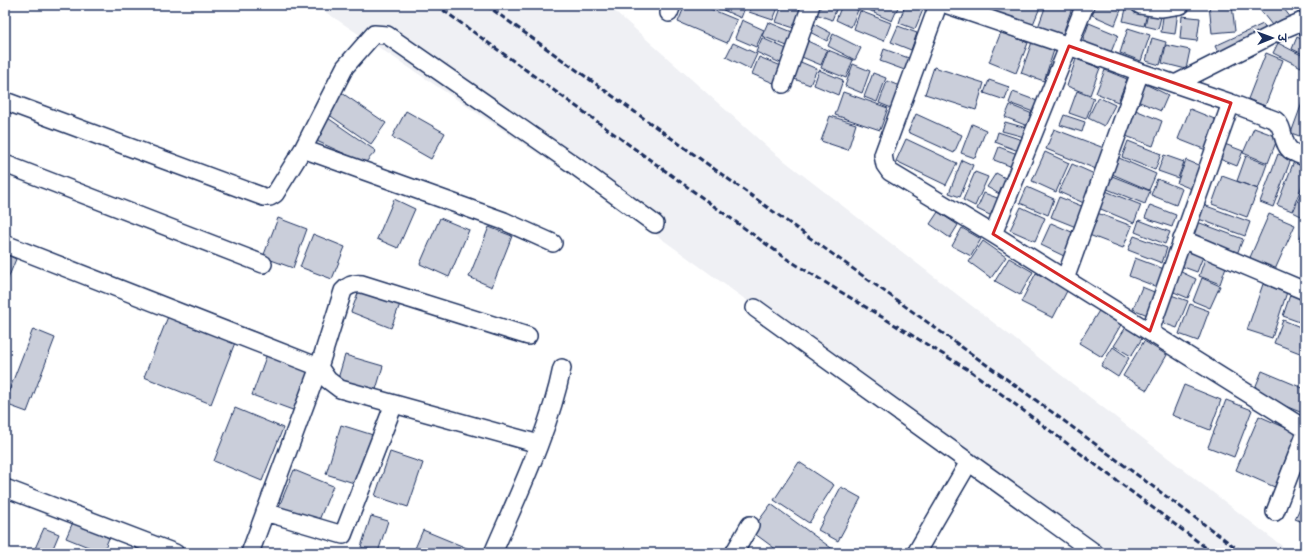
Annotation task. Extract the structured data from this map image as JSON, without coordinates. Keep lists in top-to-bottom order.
{
  "north": "right"
}
